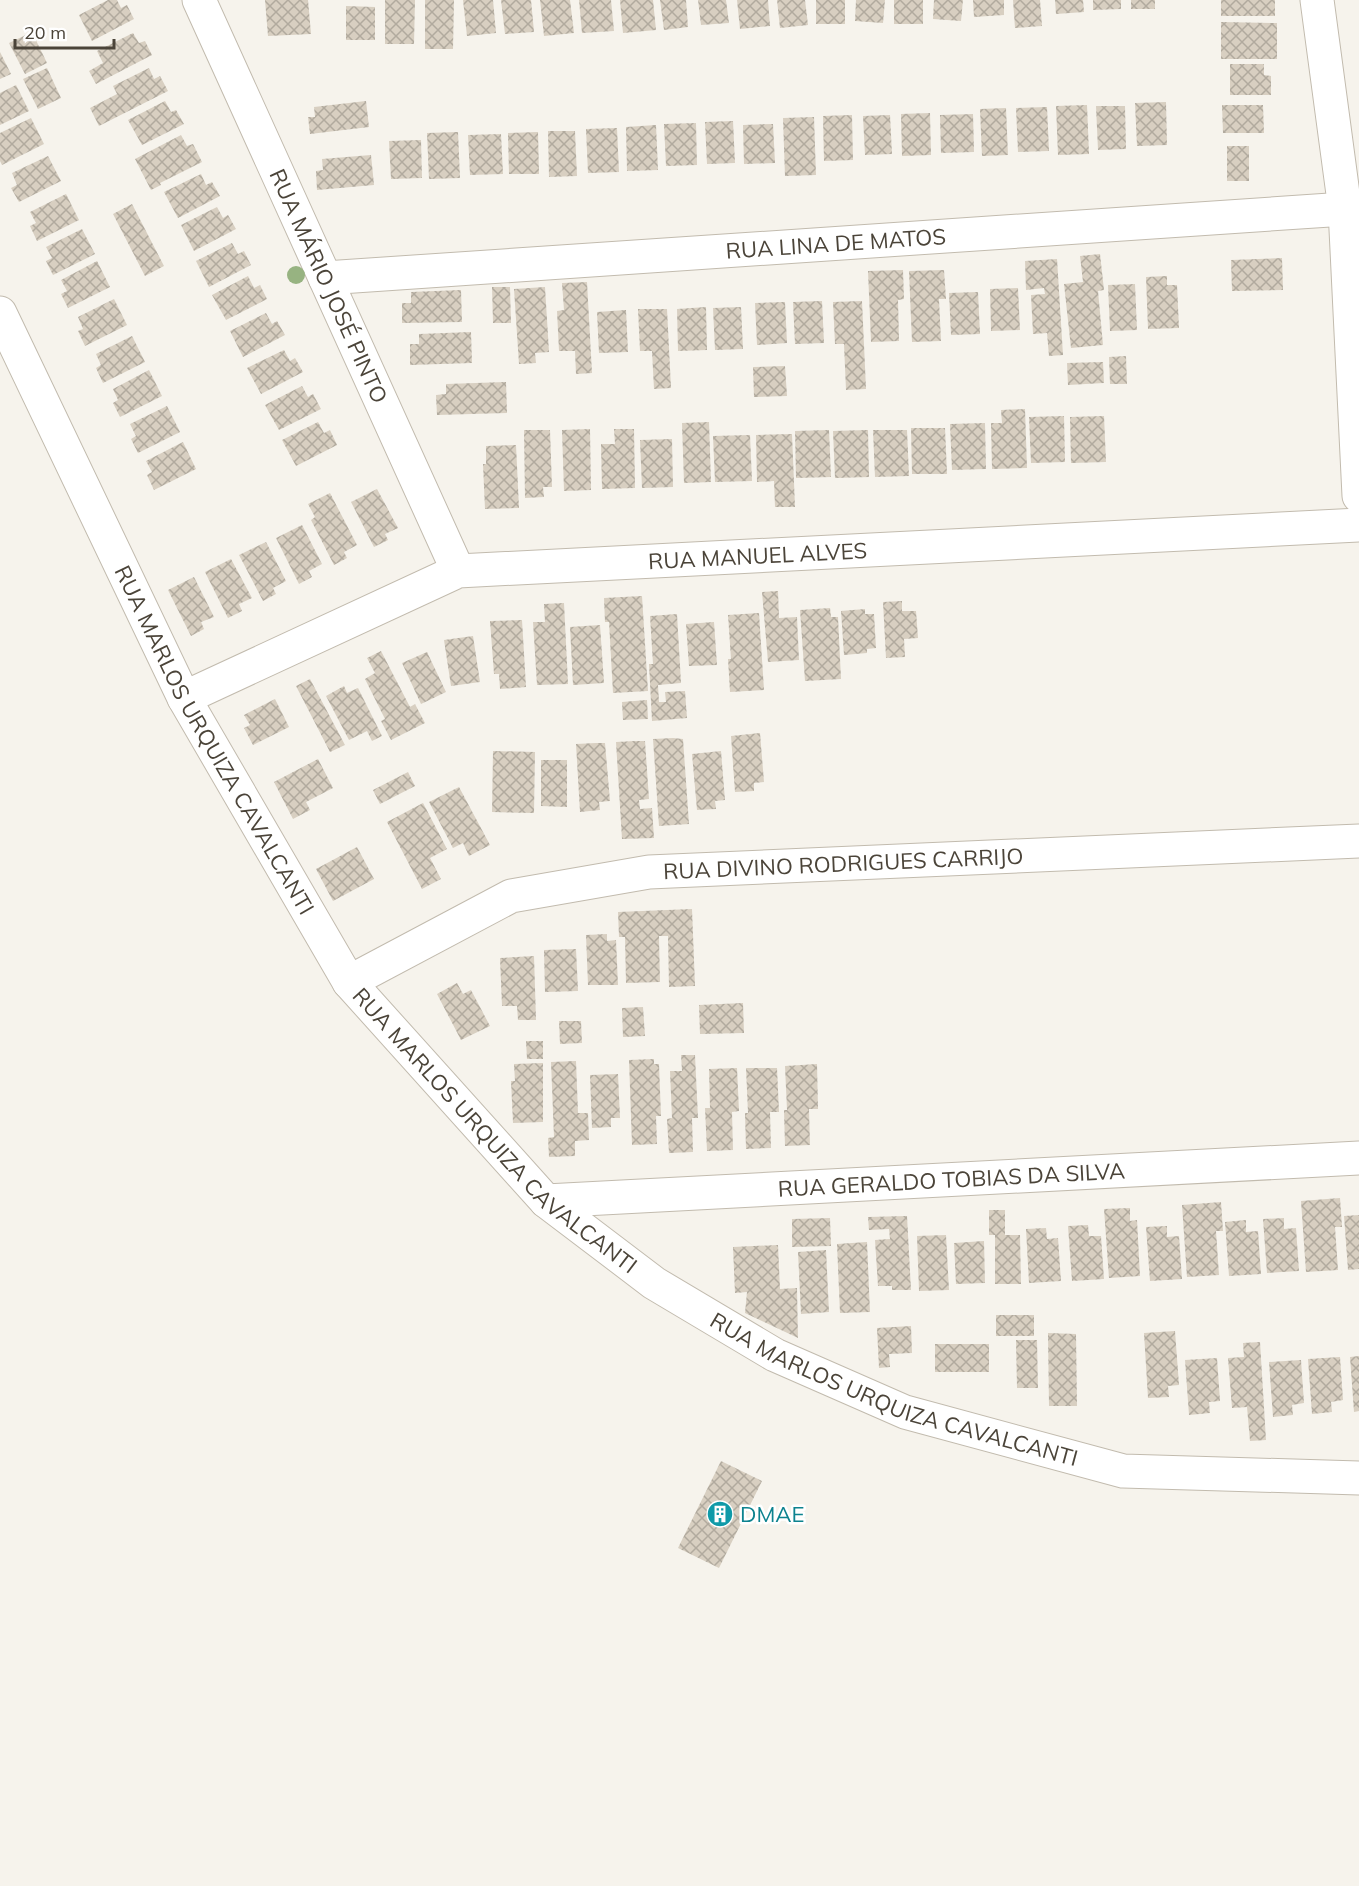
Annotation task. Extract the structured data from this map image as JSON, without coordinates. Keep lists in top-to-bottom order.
{
  "streets": {
    "street": [
      "RUA LINA DE MATOS",
      "RUA MÁRIO JOSÉ PINTO",
      "RUA MANUEL ALVES",
      "RUA MARLOS URQUIZA CAVALCANTI",
      "RUA DIVINO RODRIGUES CARRIJO",
      "RUA GERALDO TOBIAS DA SILVA"
    ]
  },
  "crossings": [
    ["RUA LINA DE MATOS", "RUA MÁRIO JOSÉ PINTO"],
    ["RUA MÁRIO JOSÉ PINTO", "RUA MANUEL ALVES"],
    ["RUA MANUEL ALVES", "RUA MARLOS URQUIZA CAVALCANTI"],
    ["RUA MARLOS URQUIZA CAVALCANTI", "RUA DIVINO RODRIGUES CARRIJO"],
    ["RUA MARLOS URQUIZA CAVALCANTI", "RUA GERALDO TOBIAS DA SILVA"]
  ],
  "places": {
    "building": ["DMAE"]
  },
  "scale_bar": "20 m"
}
